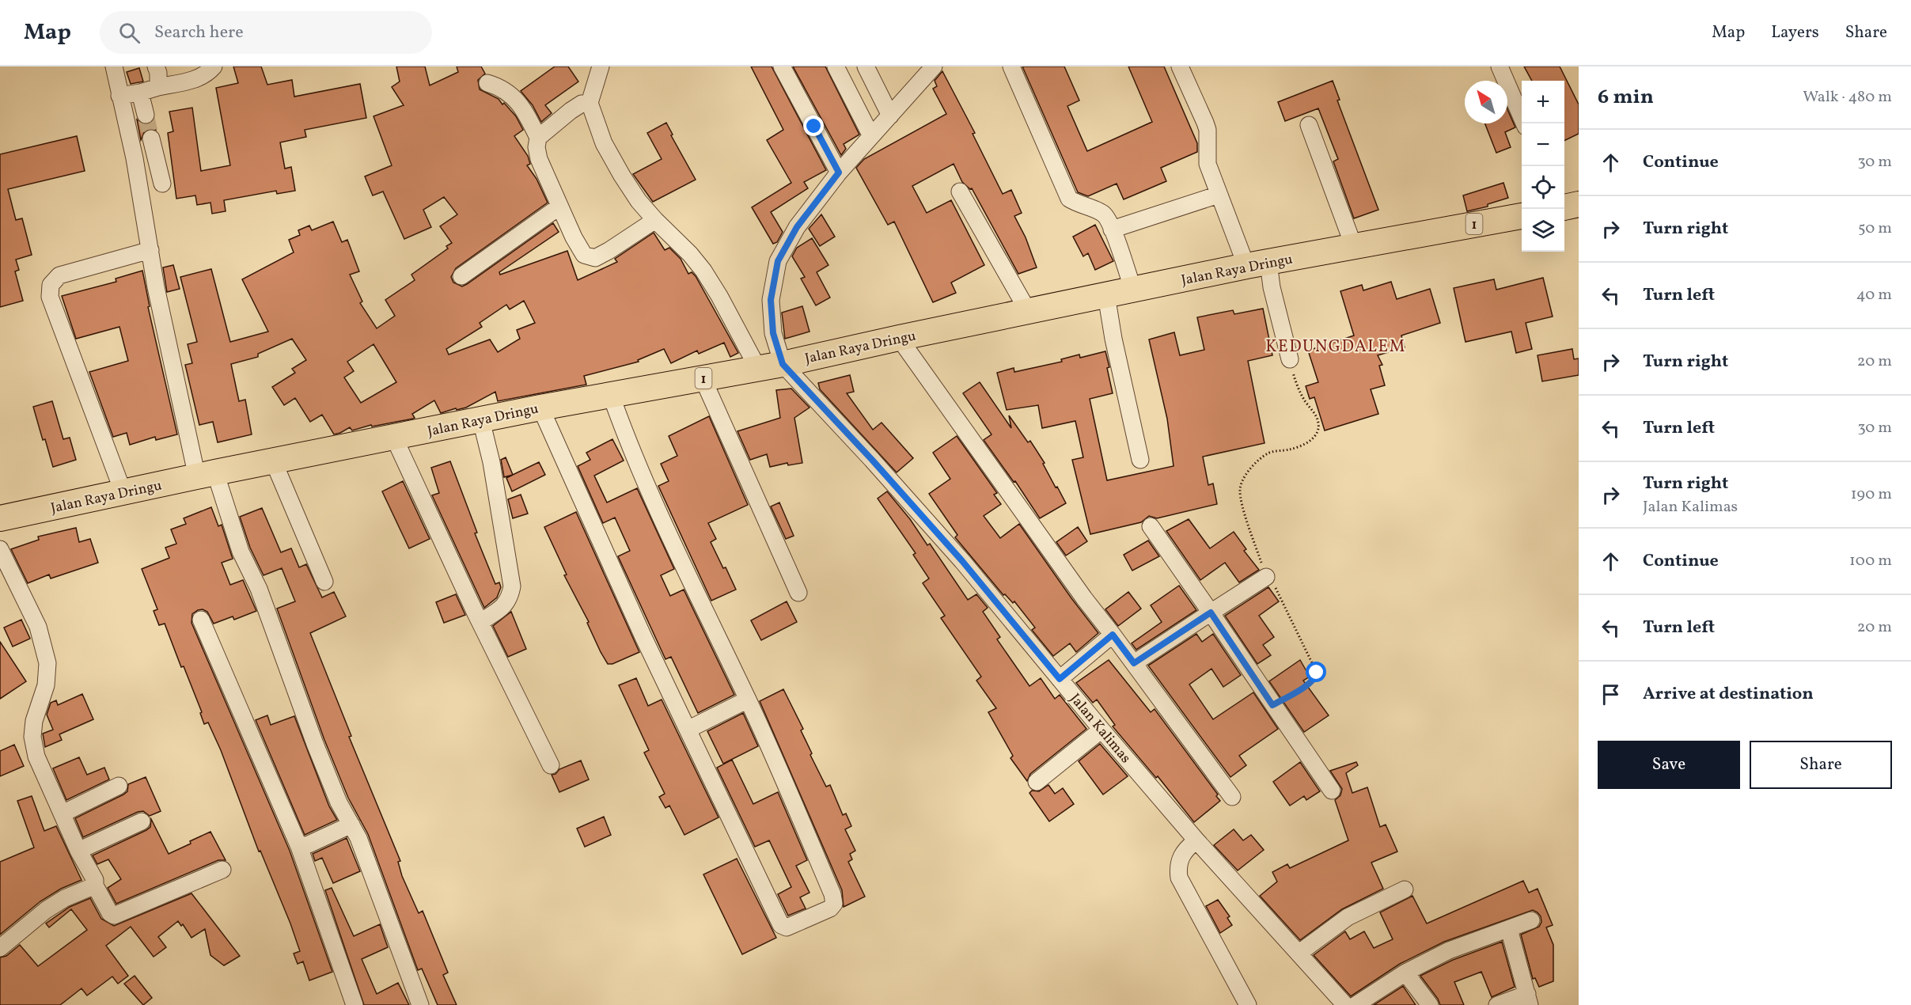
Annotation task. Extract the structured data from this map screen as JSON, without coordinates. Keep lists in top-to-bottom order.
{
  "streets": {
    "highway": ["1", "Jalan Raya Dringu"],
    "street": ["Jalan Kalimas"]
  },
  "crossings": [
    ["Jalan Raya Dringu", "Jalan Kalimas"]
  ],
  "districts": ["KEDUNGDALEM"],
  "north": "top left",
  "page": {
    "header": "Map",
    "search": "Search here",
    "nav": ["Map", "Layers", "Share"],
    "heading": ["6 min", "Walk · 480 m"],
    "map_buttons": ["+", "−"],
    "list": [
      ["Continue", "30 m"],
      ["Turn right", "50 m"],
      ["Turn left", "40 m"],
      ["Turn right", "20 m"],
      ["Turn left", "30 m"],
      ["Turn right", "Jalan Kalimas", "190 m"],
      ["Continue", "100 m"],
      ["Turn left", "20 m"],
      "Arrive at destination"
    ],
    "buttons": ["Save", "Share"]
  }
}
